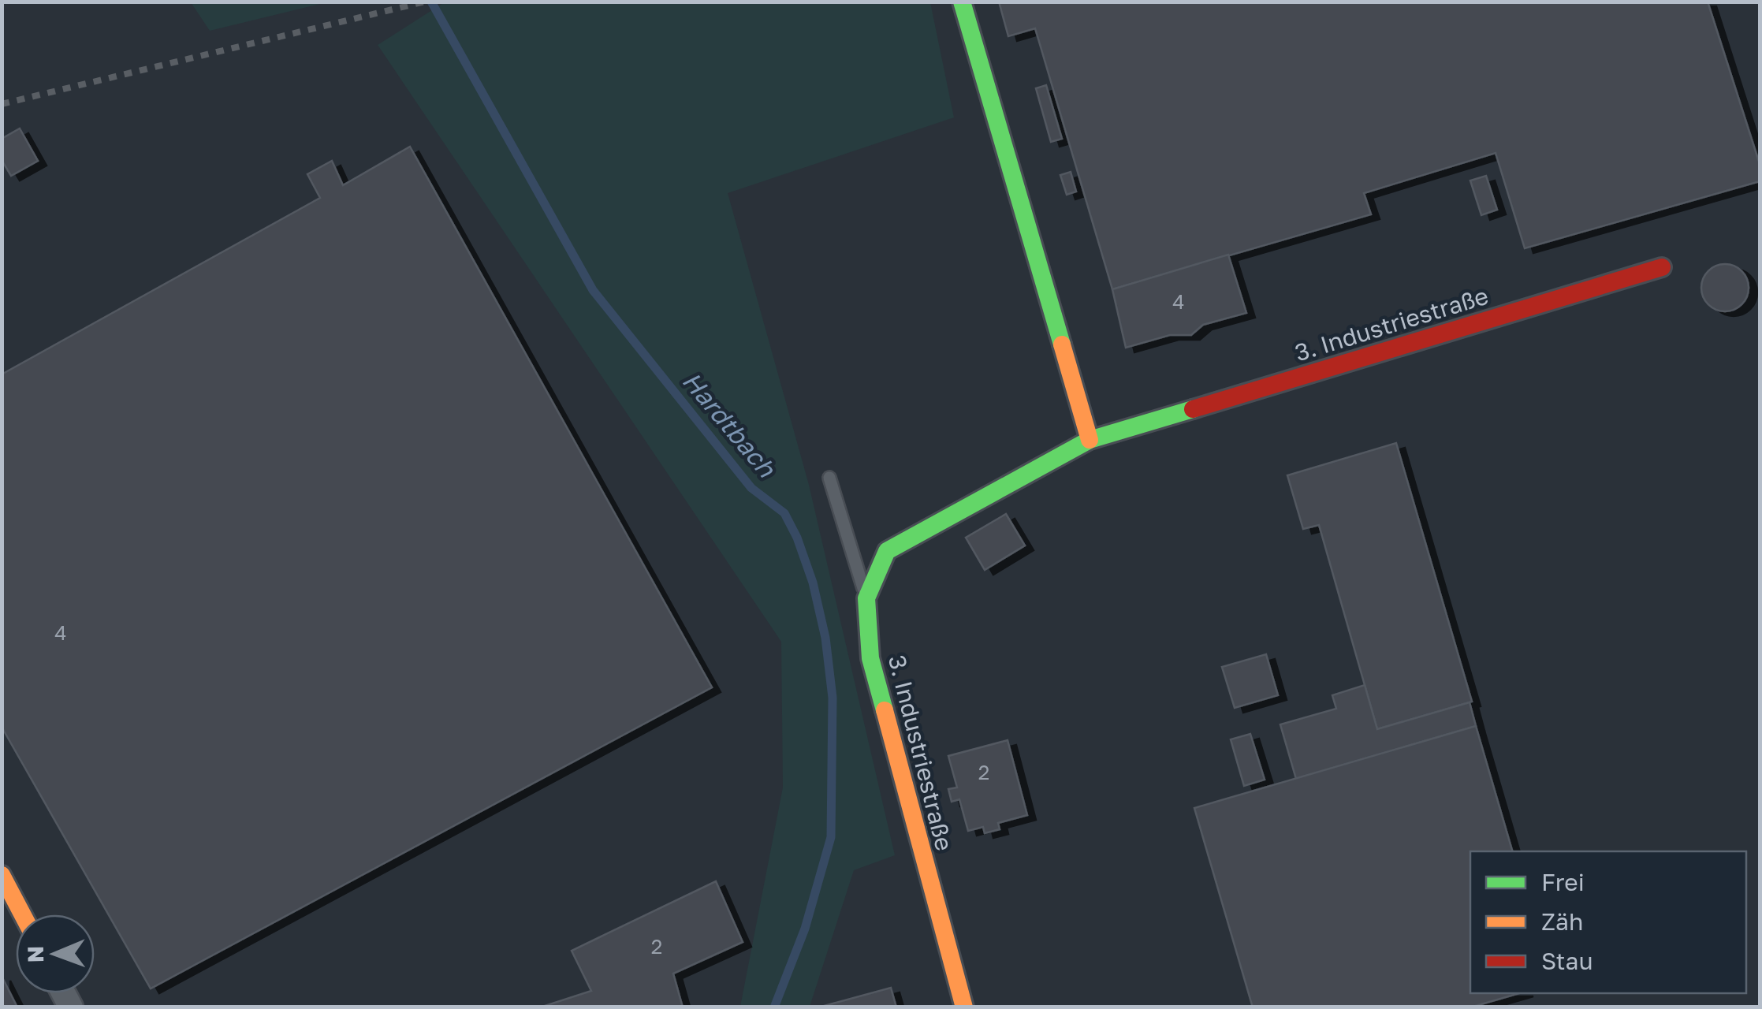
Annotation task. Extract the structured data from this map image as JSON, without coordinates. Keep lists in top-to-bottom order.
{
  "streets": {
    "street": ["3. Industriestraße"]
  },
  "water": ["Hardtbach"],
  "house_numbers": [
    "4",
    "4",
    "2",
    "2"
  ],
  "legend": ["Frei", "Zäh", "Stau"],
  "north": "left"
}
